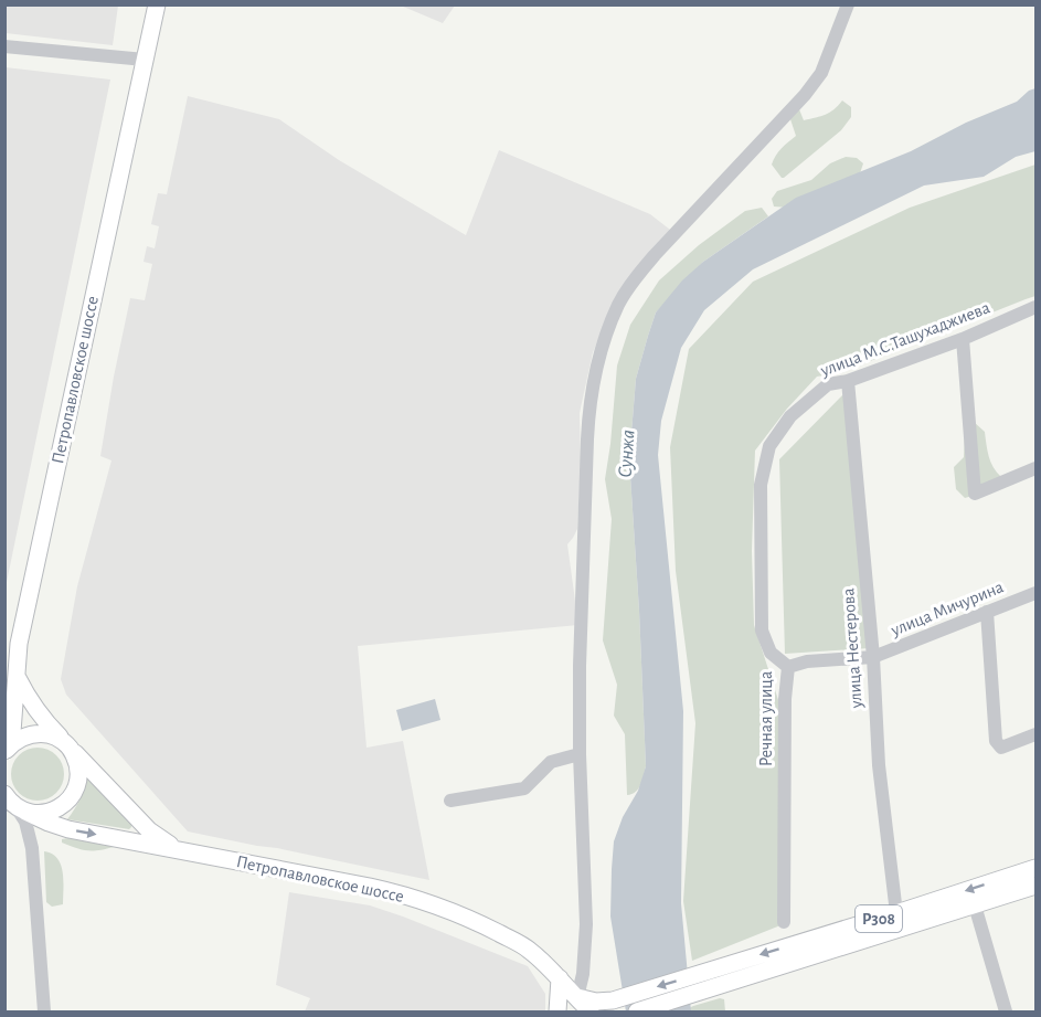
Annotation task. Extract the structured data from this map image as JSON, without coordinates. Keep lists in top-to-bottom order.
{
  "streets": {
    "main road": ["Петропавловское шоссе", "P308"],
    "street": [
      "улица М.С.Ташухаджиева",
      "улица Мичурина",
      "улица Нестерова",
      "Речная улица"
    ]
  },
  "crossings": [
    ["улица М.С.Ташухаджиева", "улица Нестерова"],
    ["улица М.С.Ташухаджиева", "Речная улица"],
    ["улица Мичурина", "улица Нестерова"],
    ["улица Мичурина", "Речная улица"],
    ["улица Нестерова", "P308"]
  ],
  "water": ["Сунжа"]
}
